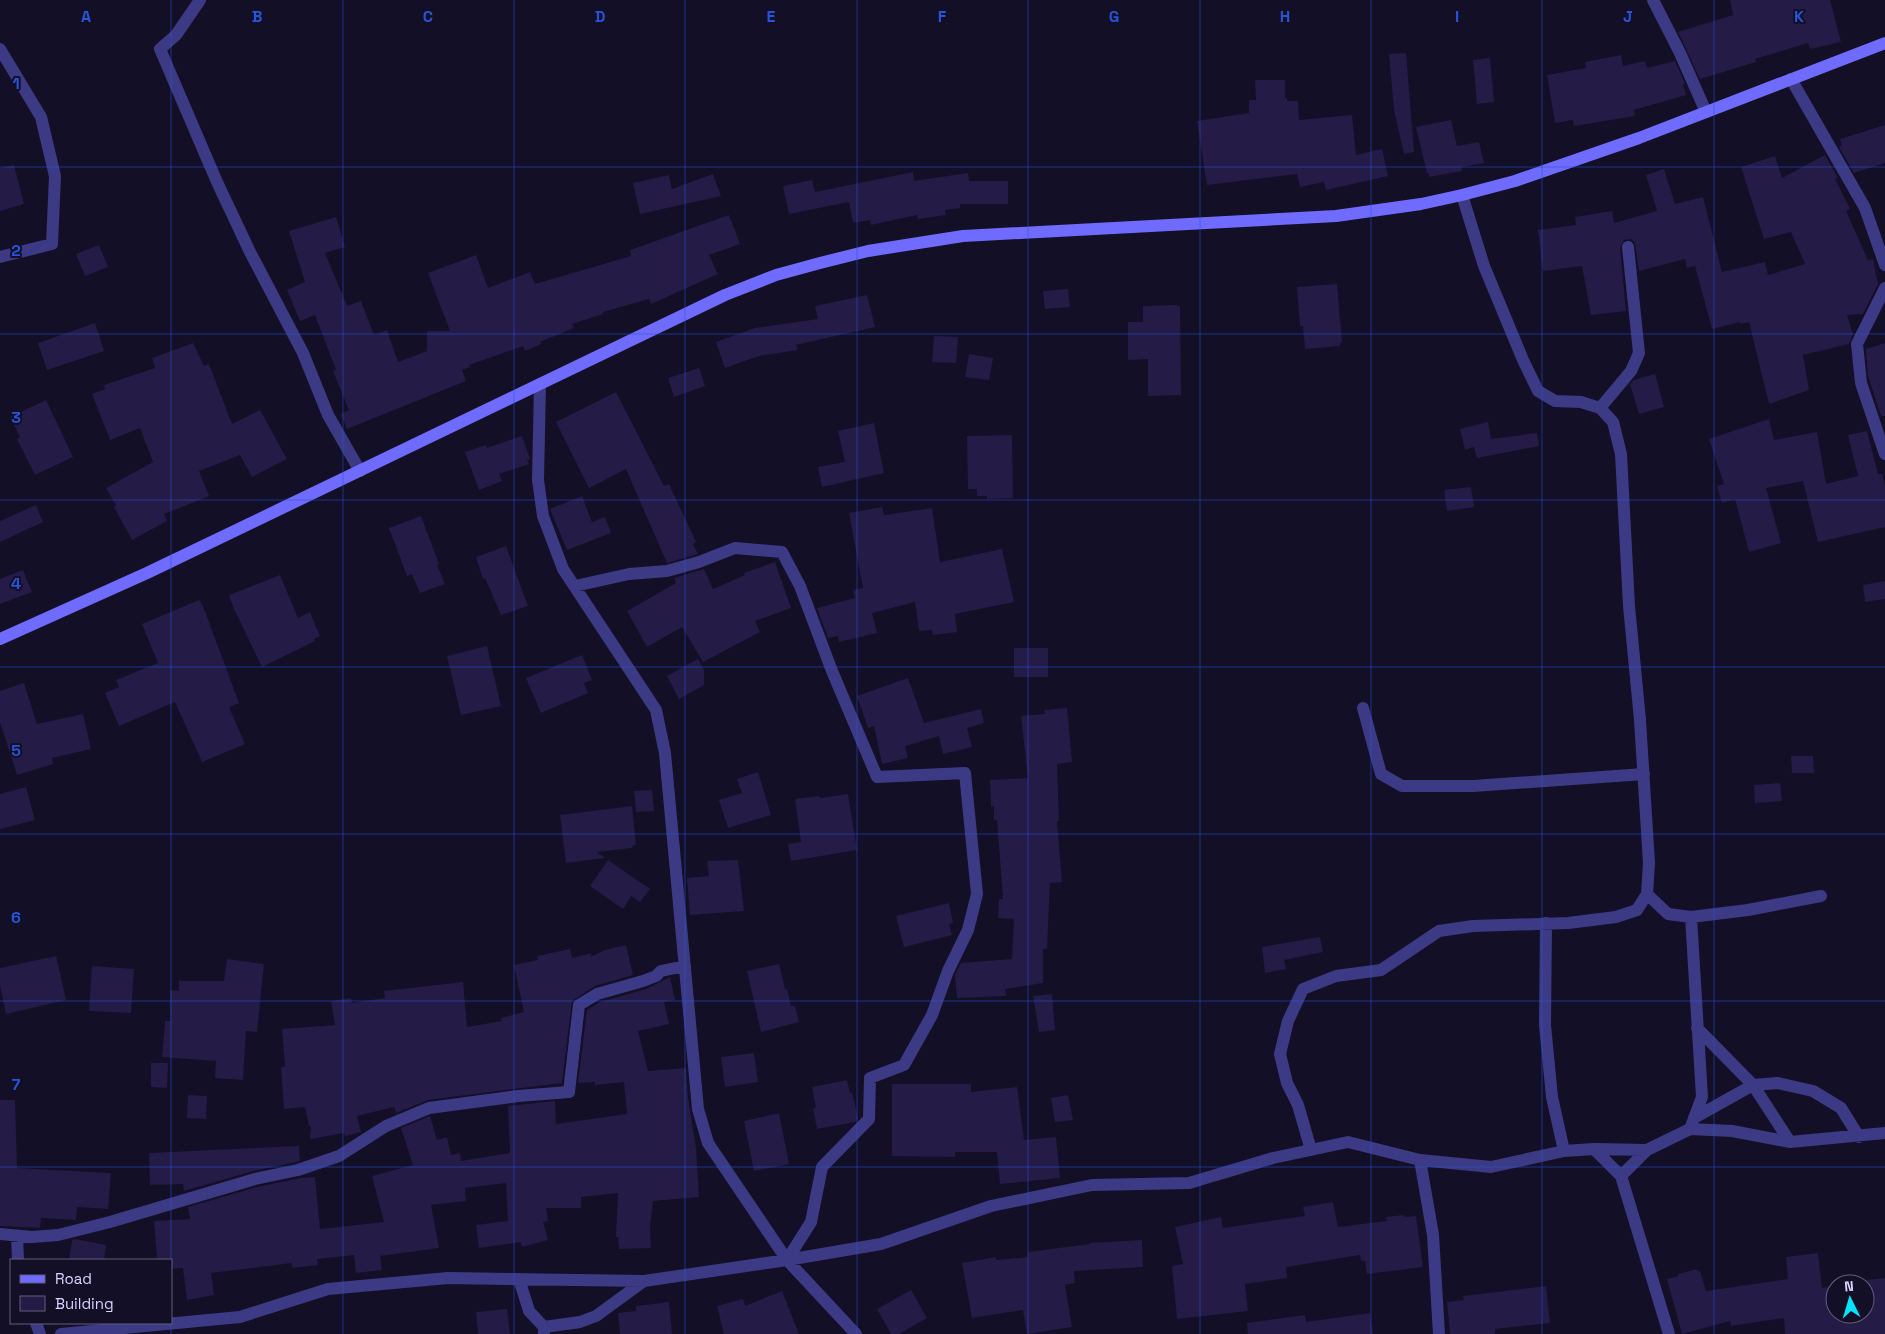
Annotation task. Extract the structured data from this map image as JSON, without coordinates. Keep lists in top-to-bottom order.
{
  "legend": ["Road", "Building"],
  "north": "top",
  "grid": {
    "columns": [
      "A",
      "B",
      "C",
      "D",
      "E",
      "F",
      "G",
      "H",
      "I",
      "J",
      "K"
    ],
    "rows": [
      "1",
      "2",
      "3",
      "4",
      "5",
      "6",
      "7"
    ]
  }
}
